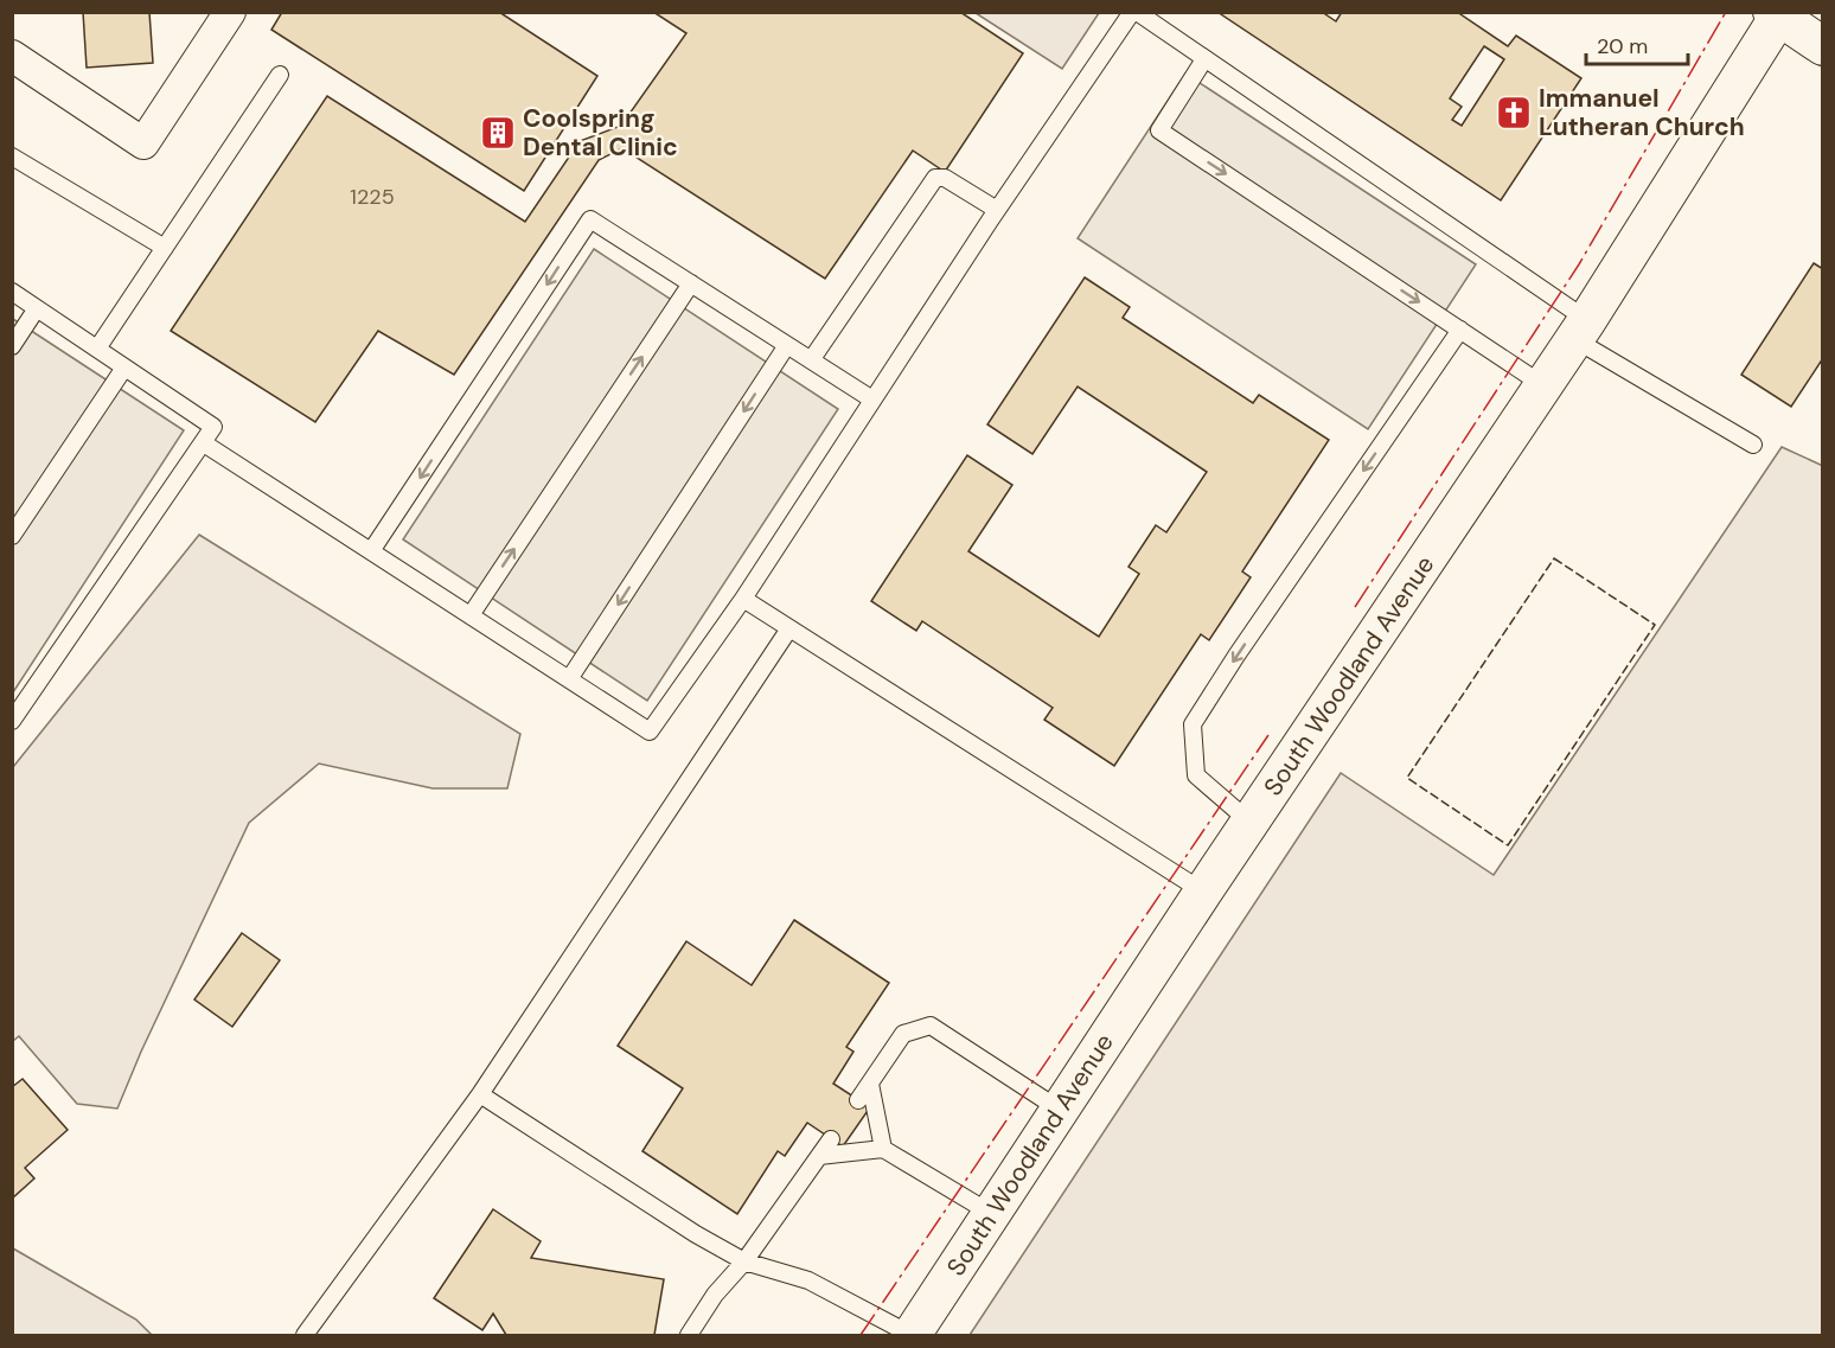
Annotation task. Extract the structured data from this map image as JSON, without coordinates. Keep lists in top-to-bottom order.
{
  "streets": {
    "street": ["South Woodland Avenue"]
  },
  "places": {
    "church": ["Immanuel Lutheran Church"],
    "building": ["Coolspring Dental Clinic"]
  },
  "house_numbers": ["1225"],
  "scale_bar": "20 m"
}
